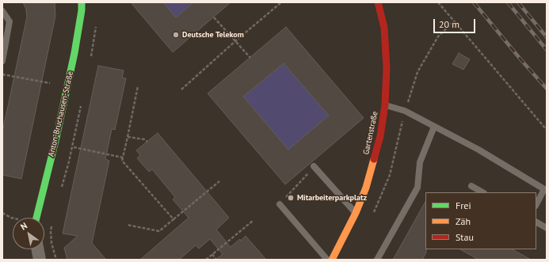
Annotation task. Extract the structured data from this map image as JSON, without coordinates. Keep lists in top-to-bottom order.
{
  "streets": {
    "street": ["Anton-Bruchausen-Straße", "Gartenstraße"]
  },
  "places": ["Deutsche Telekom", "Mitarbeiterparkplatz"],
  "legend": ["Frei", "Zäh", "Stau"],
  "scale_bar": "20 m",
  "north": "top left"
}
